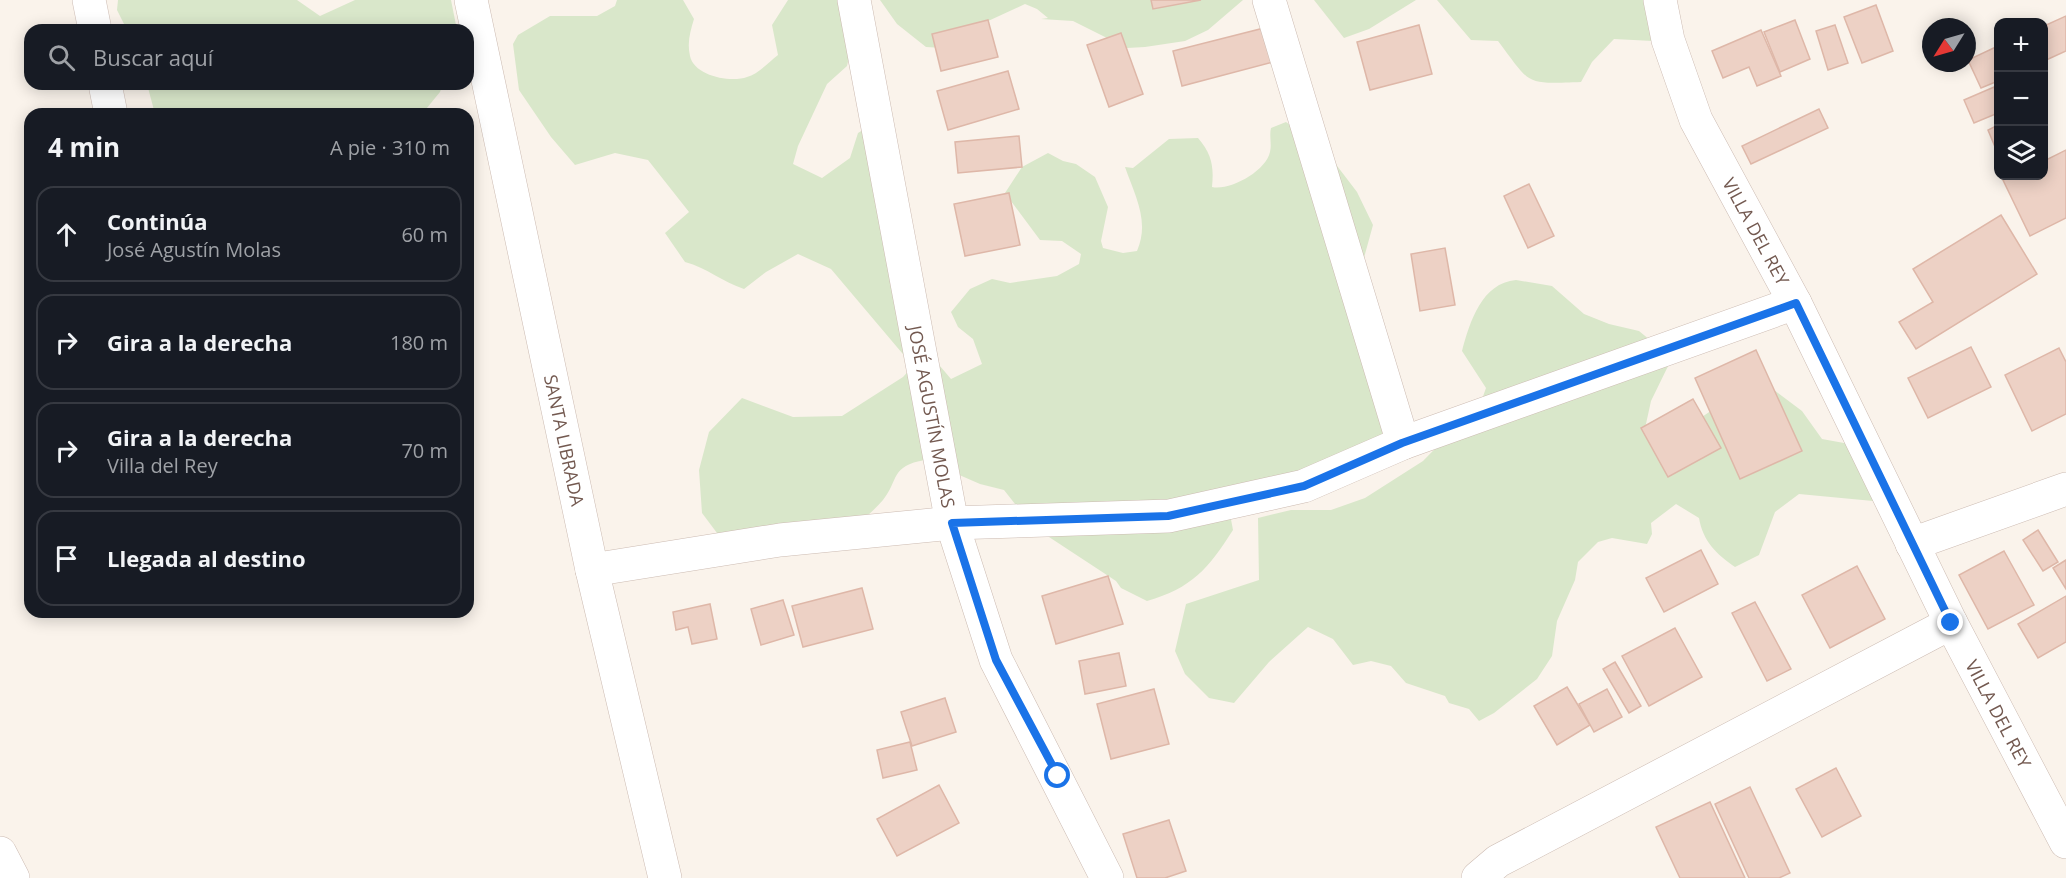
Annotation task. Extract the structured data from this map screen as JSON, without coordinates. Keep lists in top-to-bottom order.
{
  "streets": {
    "street": ["VILLA DEL REY", "JOSÉ AGUSTÍN MOLAS", "SANTA LIBRADA"]
  },
  "north": "bottom left",
  "page": {
    "map_buttons": ["+", "−"],
    "search": "Buscar aquí",
    "heading": ["4 min", "A pie · 310 m"],
    "list": [
      ["Continúa", "José Agustín Molas", "60 m"],
      ["Gira a la derecha", "180 m"],
      ["Gira a la derecha", "Villa del Rey", "70 m"],
      "Llegada al destino"
    ]
  }
}
